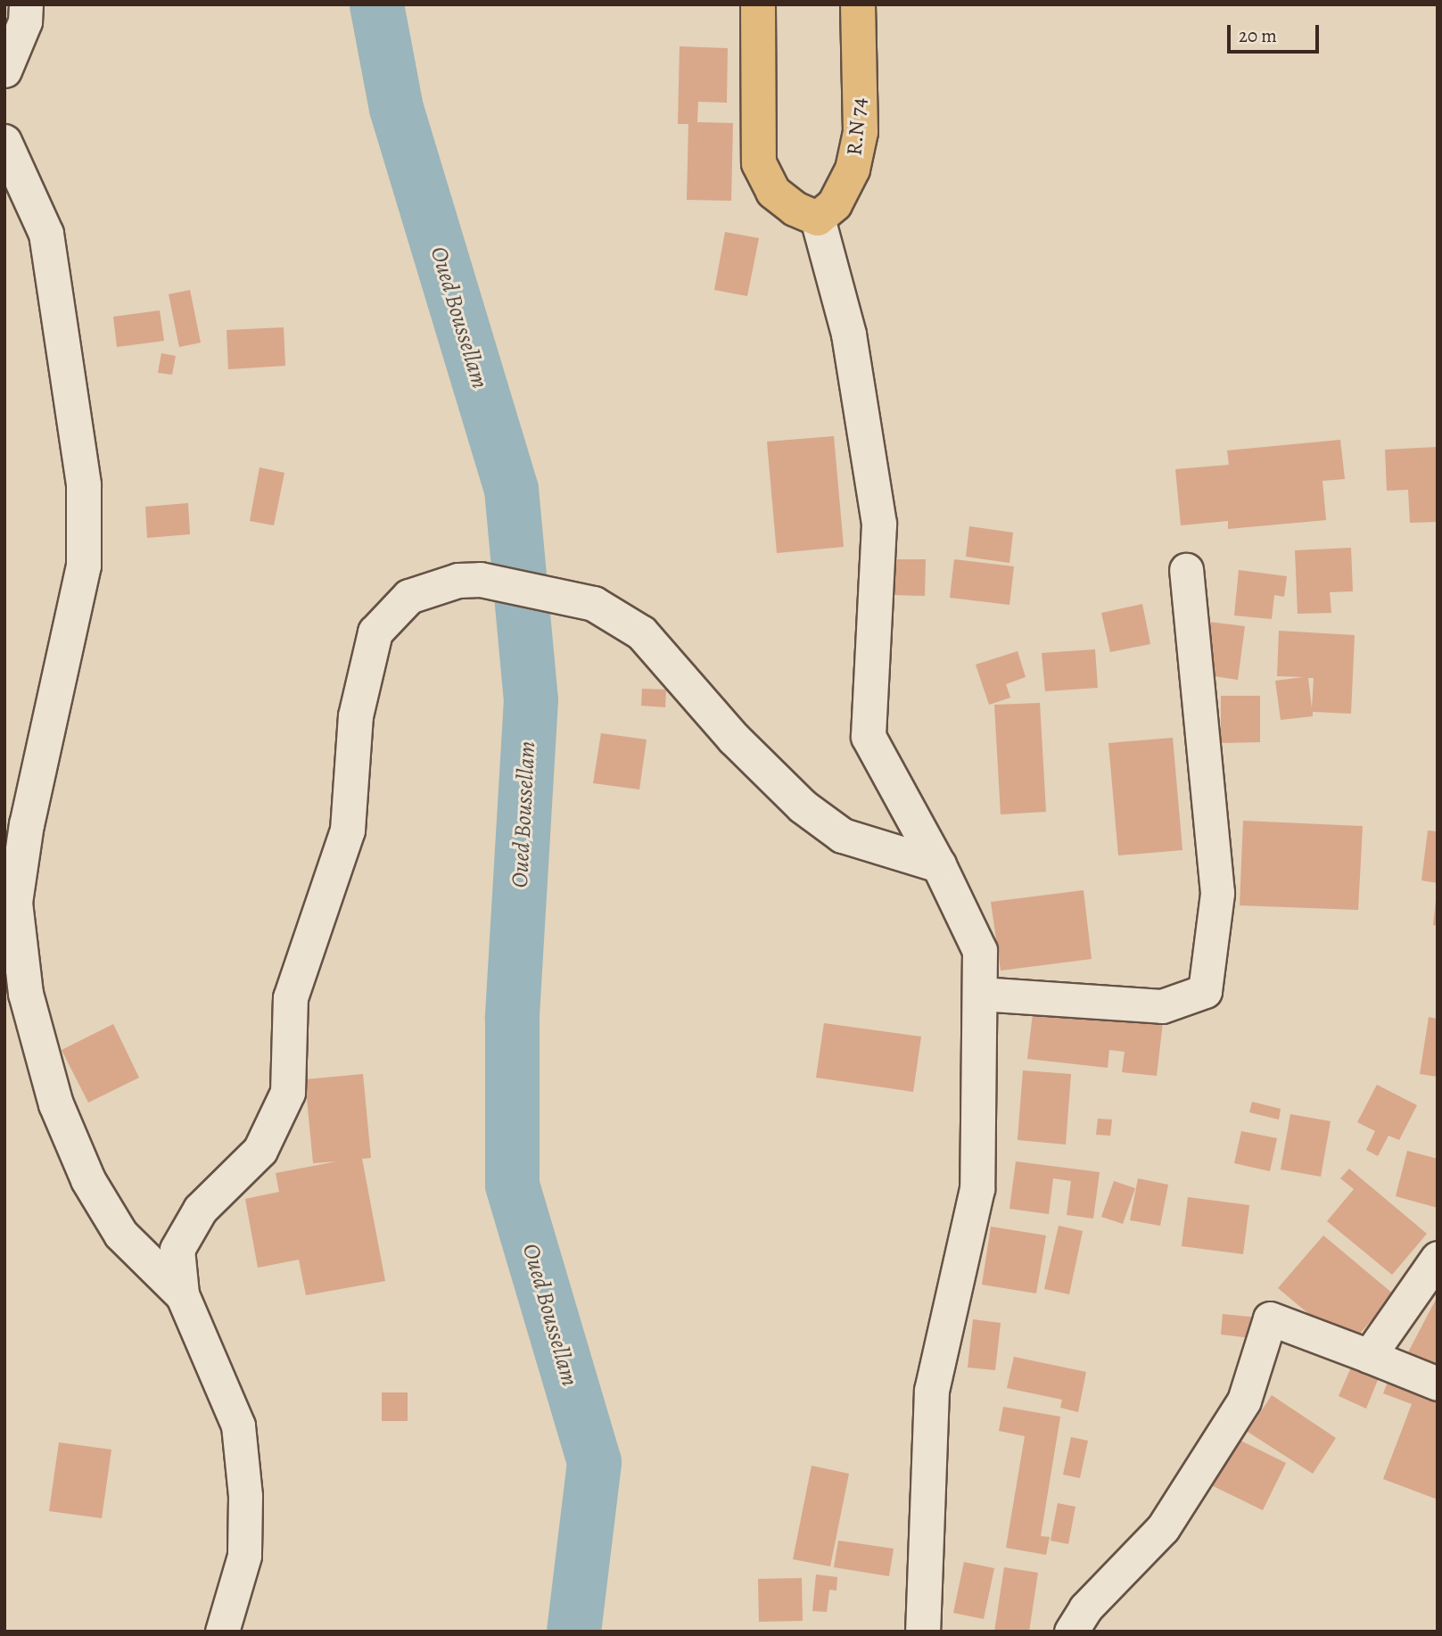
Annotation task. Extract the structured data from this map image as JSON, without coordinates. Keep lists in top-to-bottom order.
{
  "streets": {
    "main road": ["R.N 74"]
  },
  "water": ["Oued Boussellam"],
  "scale_bar": "20 m"
}
